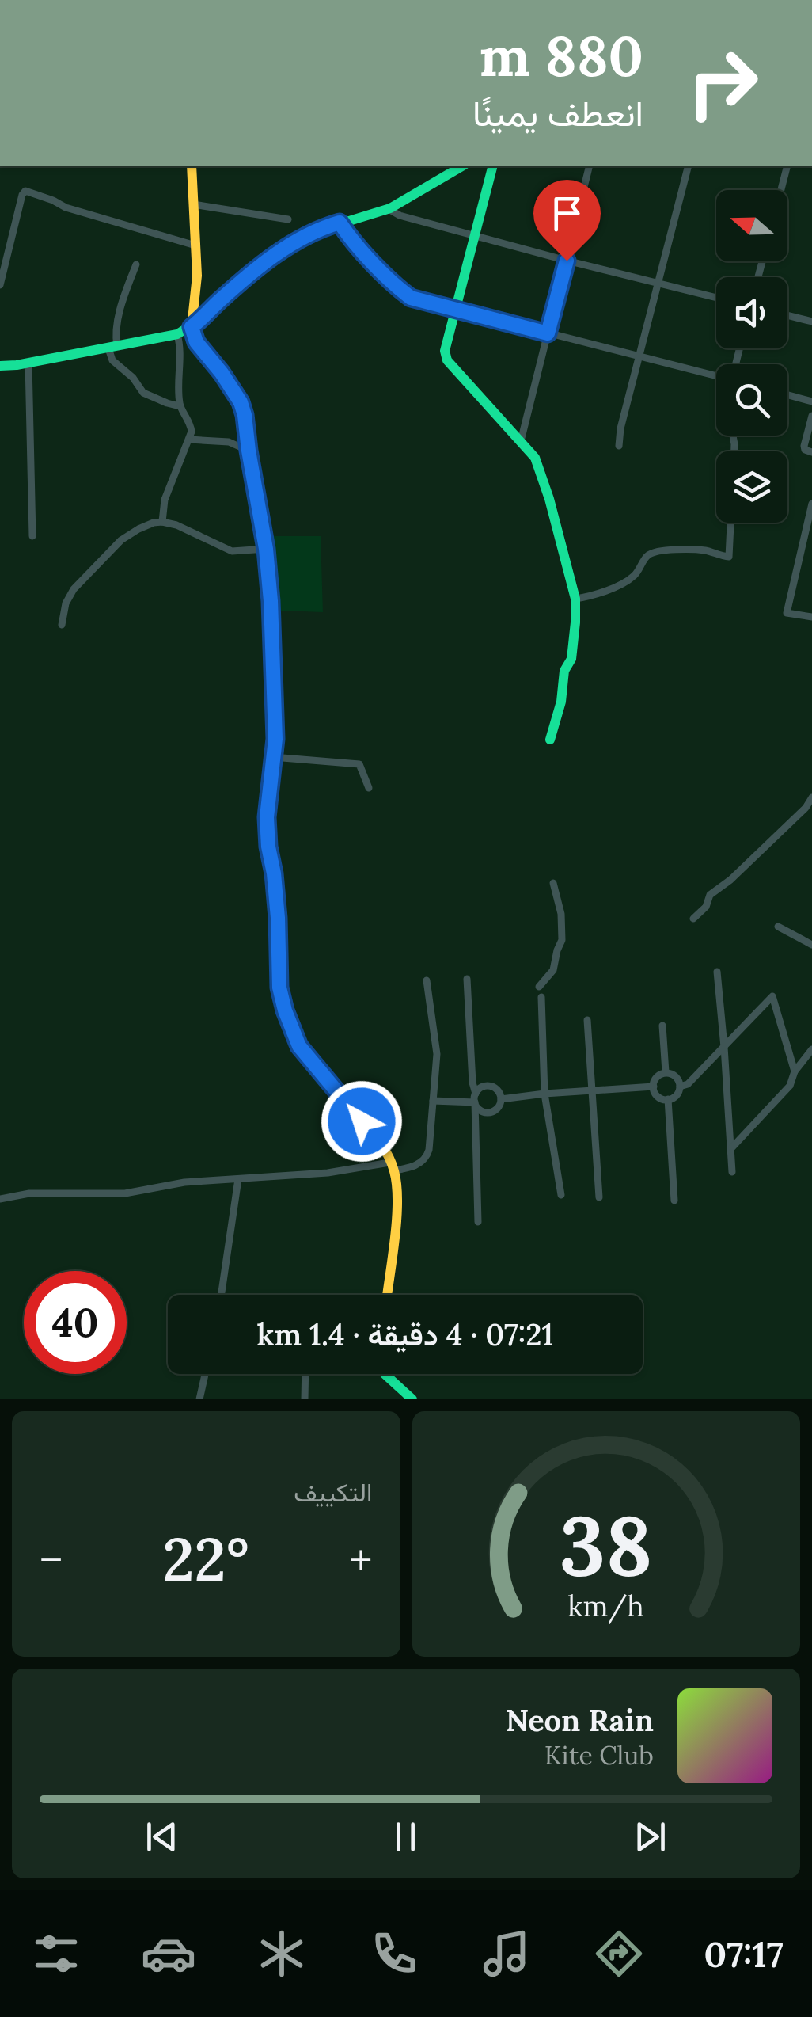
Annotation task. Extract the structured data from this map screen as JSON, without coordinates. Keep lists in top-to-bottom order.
{
  "north": "left",
  "page": {
    "turn": ["880 m", "انعطف يمينًا"],
    "limit": "40",
    "trip": "07:21 · 4 دقيقة · 1.4 km",
    "tile": "التكييف",
    "heat": ["−", "22°", "+"],
    "song": ["Neon Rain", "Kite Club"],
    "tabs": "07:17",
    "gauge": ["38", "km/h"]
  }
}
